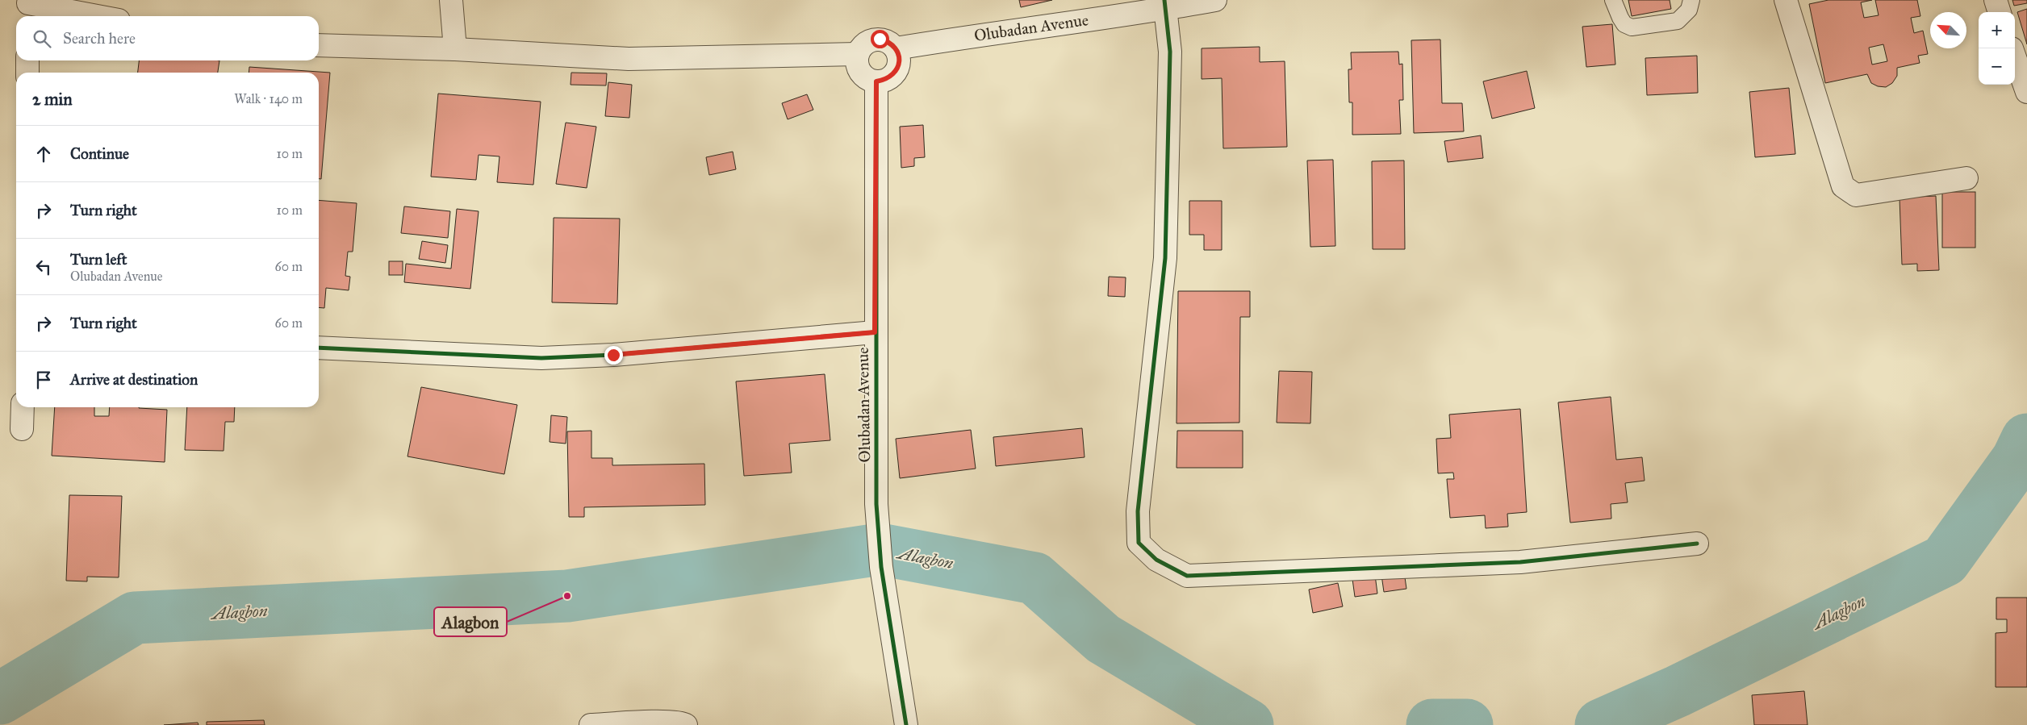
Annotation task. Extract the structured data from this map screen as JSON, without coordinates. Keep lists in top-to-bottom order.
{
  "streets": {
    "street": ["Olubadan Avenue"]
  },
  "water": ["Alagbon"],
  "places": ["Alagbon"],
  "north": "top left",
  "page": {
    "map_buttons": ["+", "−"],
    "search": "Search here",
    "heading": ["2 min", "Walk · 140 m"],
    "list": [
      ["Continue", "10 m"],
      ["Turn right", "10 m"],
      ["Turn left", "Olubadan Avenue", "60 m"],
      ["Turn right", "60 m"],
      "Arrive at destination"
    ]
  }
}
